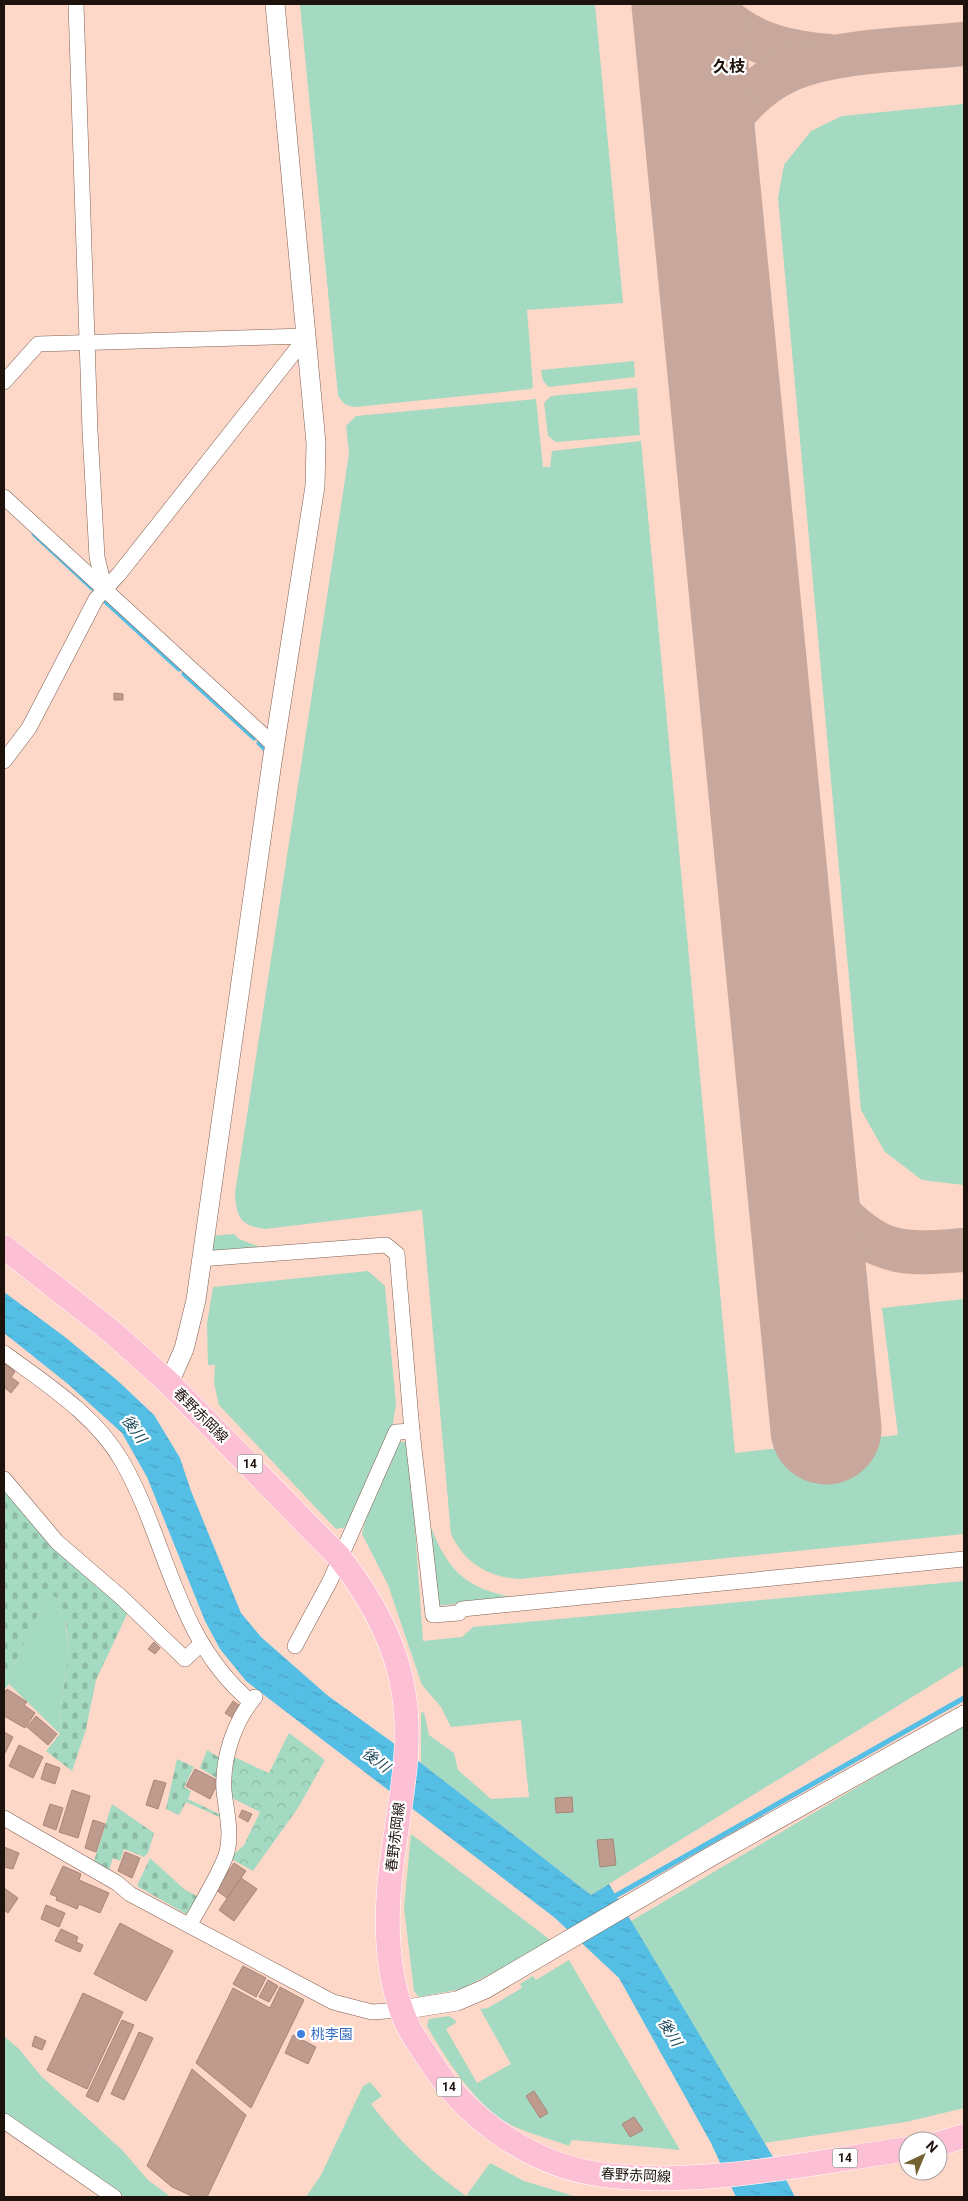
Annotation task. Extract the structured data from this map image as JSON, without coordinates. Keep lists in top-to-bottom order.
{
  "streets": {
    "main road": ["春野赤岡線", "14"]
  },
  "districts": ["久枝"],
  "water": ["後川"],
  "places": ["桃李園"],
  "north": "top right"
}
